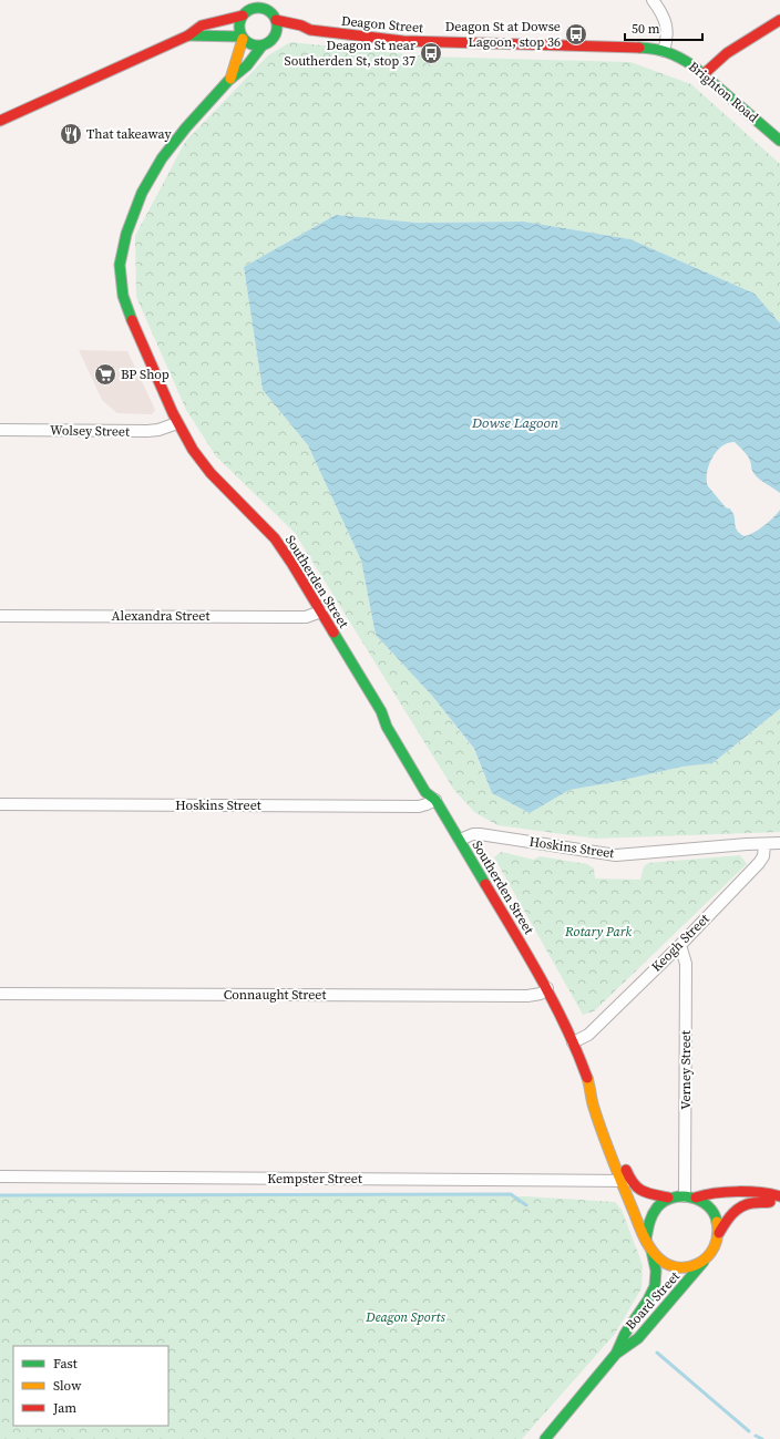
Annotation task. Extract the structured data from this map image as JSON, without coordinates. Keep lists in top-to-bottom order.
{
  "streets": {
    "main road": [
      "Deagon Street",
      "Brighton Road",
      "Southerden Street",
      "Board Street"
    ],
    "street": [
      "Wolsey Street",
      "Alexandra Street",
      "Hoskins Street",
      "Keogh Street",
      "Connaught Street",
      "Verney Street",
      "Kempster Street"
    ]
  },
  "crossings": [
    ["Deagon Street", "Brighton Road"],
    ["Deagon Street", "Southerden Street"],
    ["Wolsey Street", "Southerden Street"],
    ["Southerden Street", "Alexandra Street"],
    ["Southerden Street", "Hoskins Street"],
    ["Southerden Street", "Keogh Street"],
    ["Southerden Street", "Connaught Street"],
    ["Southerden Street", "Verney Street"],
    ["Southerden Street", "Kempster Street"],
    ["Southerden Street", "Board Street"],
    ["Hoskins Street", "Keogh Street"],
    ["Keogh Street", "Verney Street"],
    ["Verney Street", "Board Street"]
  ],
  "water": ["Dowse Lagoon"],
  "parks": ["Rotary Park", "Deagon Sports"],
  "places": {
    "bus stop": ["Deagon St at Dowse Lagoon, stop 36", "Deagon St near Southerden St, stop 37"],
    "restaurant": ["That takeaway"],
    "supermarket": ["BP Shop"]
  },
  "legend": ["Fast", "Slow", "Jam"],
  "scale_bar": "50 m"
}
